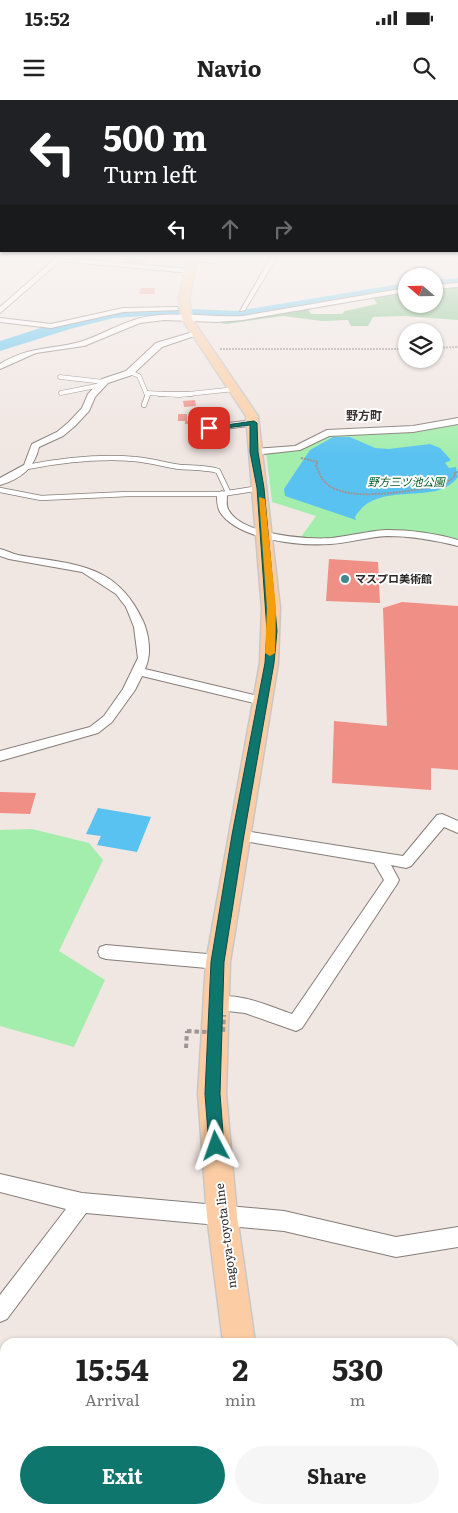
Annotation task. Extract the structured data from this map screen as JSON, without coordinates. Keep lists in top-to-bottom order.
{
  "streets": {
    "main road": ["nagoya-toyota line"]
  },
  "districts": ["野方町"],
  "parks": ["野方三ツ池公園"],
  "places": ["マスプロ美術館"],
  "north": "left",
  "page": {
    "status": "15:52",
    "header": "Navio",
    "turn": ["500 m", "Turn left"],
    "eta": [
      "15:54",
      "Arrival",
      "2",
      "min",
      "530",
      "m"
    ],
    "buttons": ["Exit", "Share"]
  }
}
